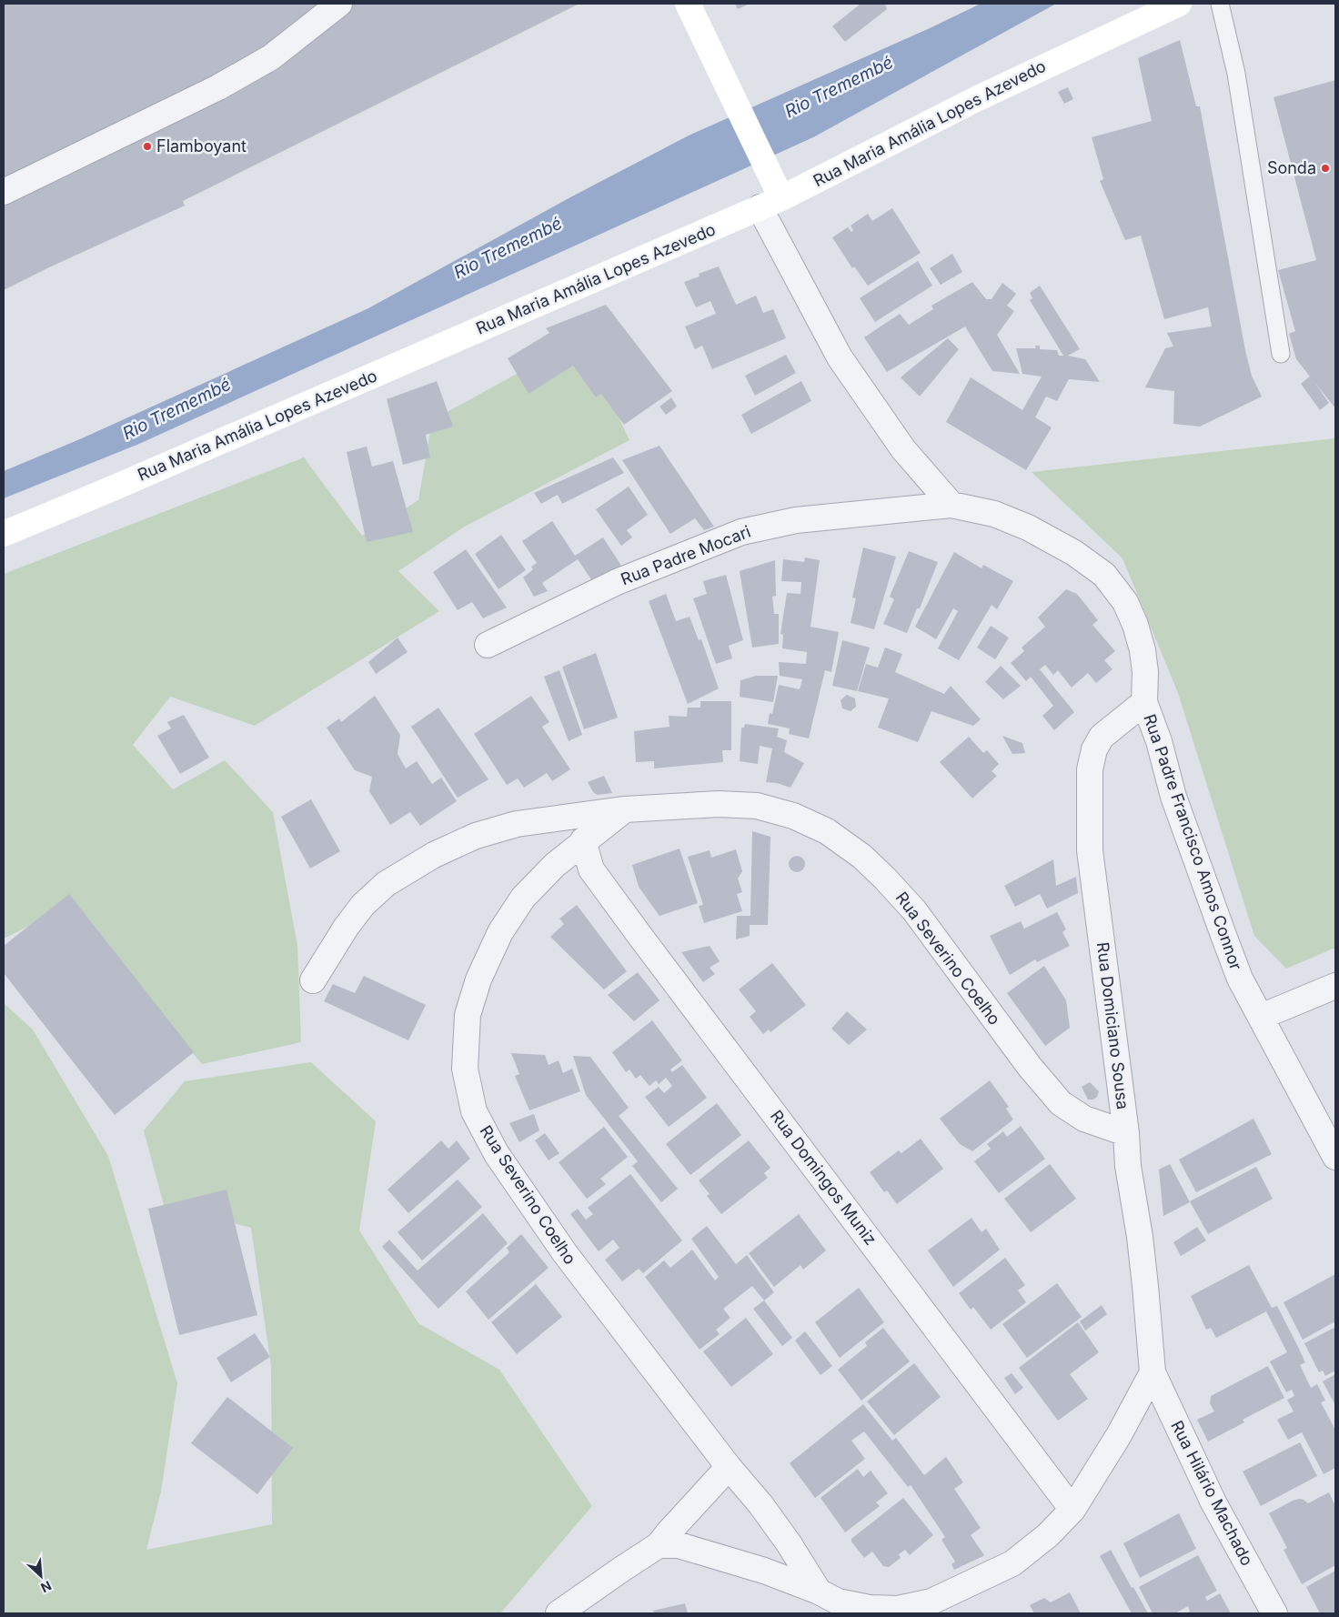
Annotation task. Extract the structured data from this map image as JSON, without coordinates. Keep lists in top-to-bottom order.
{
  "streets": {
    "main road": ["Rua Maria Amália Lopes Azevedo"],
    "street": [
      "Rua Padre Mocari",
      "Rua Padre Francisco Amos Connor",
      "Rua Severino Coelho",
      "Rua Domiciano Sousa",
      "Rua Domingos Muniz",
      "Rua Hilário Machado"
    ]
  },
  "crossings": [
    ["Rua Padre Mocari", "Rua Padre Francisco Amos Connor"],
    ["Rua Padre Francisco Amos Connor", "Rua Domiciano Sousa"],
    ["Rua Severino Coelho", "Rua Domiciano Sousa"],
    ["Rua Severino Coelho", "Rua Domingos Muniz"],
    ["Rua Domiciano Sousa", "Rua Hilário Machado"]
  ],
  "water": ["Rio Tremembé"],
  "places": ["Flamboyant", "Sonda"],
  "north": "bottom right"
}
